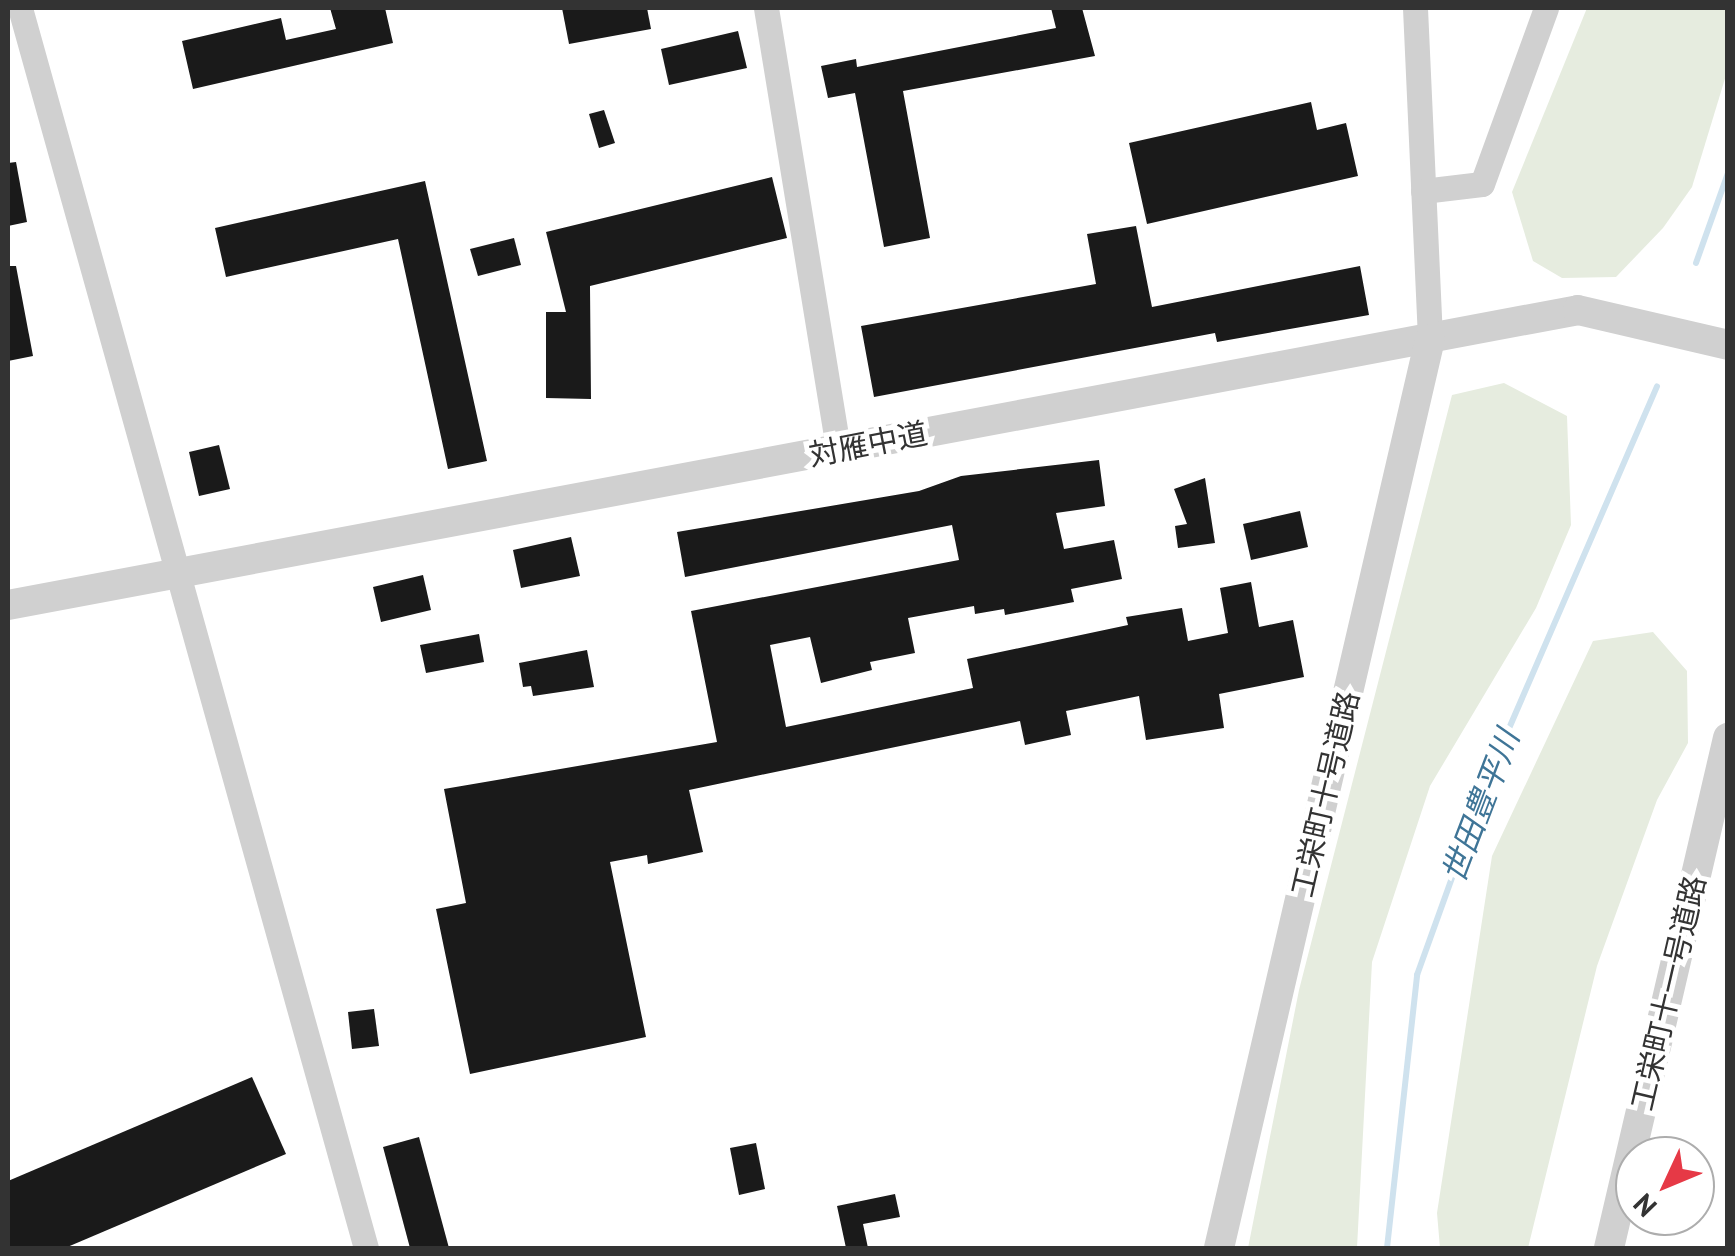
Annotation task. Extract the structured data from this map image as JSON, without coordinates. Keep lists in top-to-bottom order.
{
  "streets": {
    "street": ["対雁中道", "工栄町十号道路", "工栄町十一号道路"]
  },
  "crossings": [
    ["対雁中道", "工栄町十号道路"]
  ],
  "water": ["世田豊平川"],
  "north": "bottom left"
}
